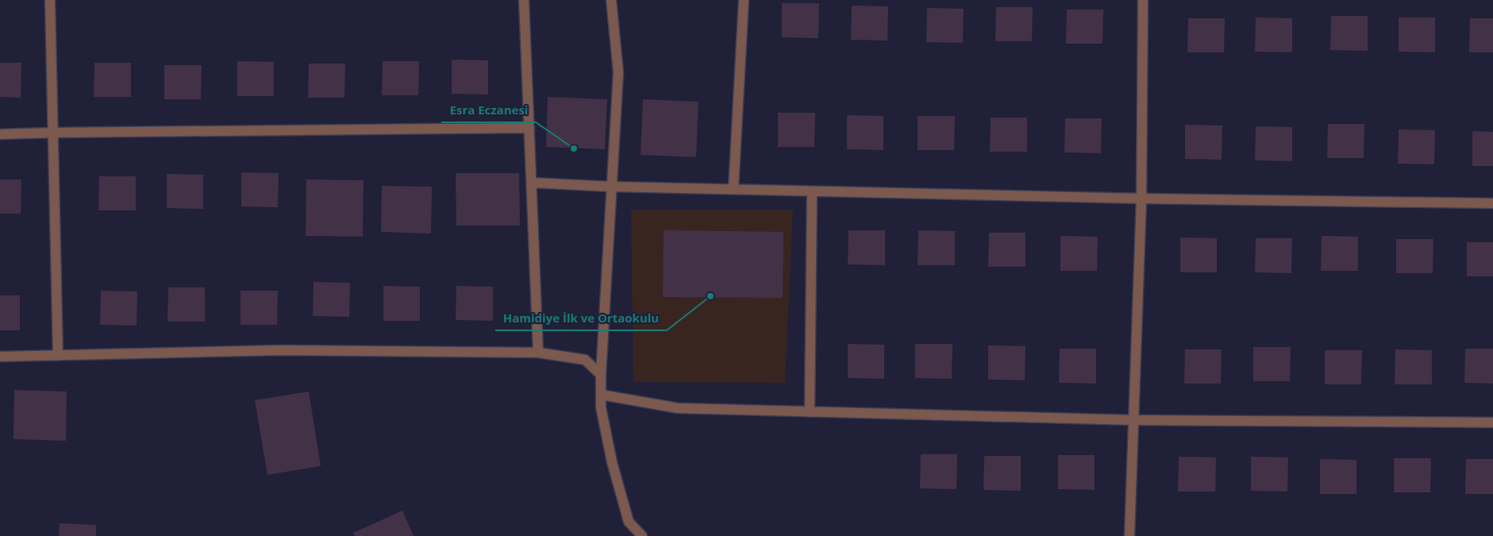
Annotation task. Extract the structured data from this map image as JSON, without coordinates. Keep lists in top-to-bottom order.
{
  "places": ["Esra Eczanesi", "Hamidiye İlk ve Ortaokulu"]
}
